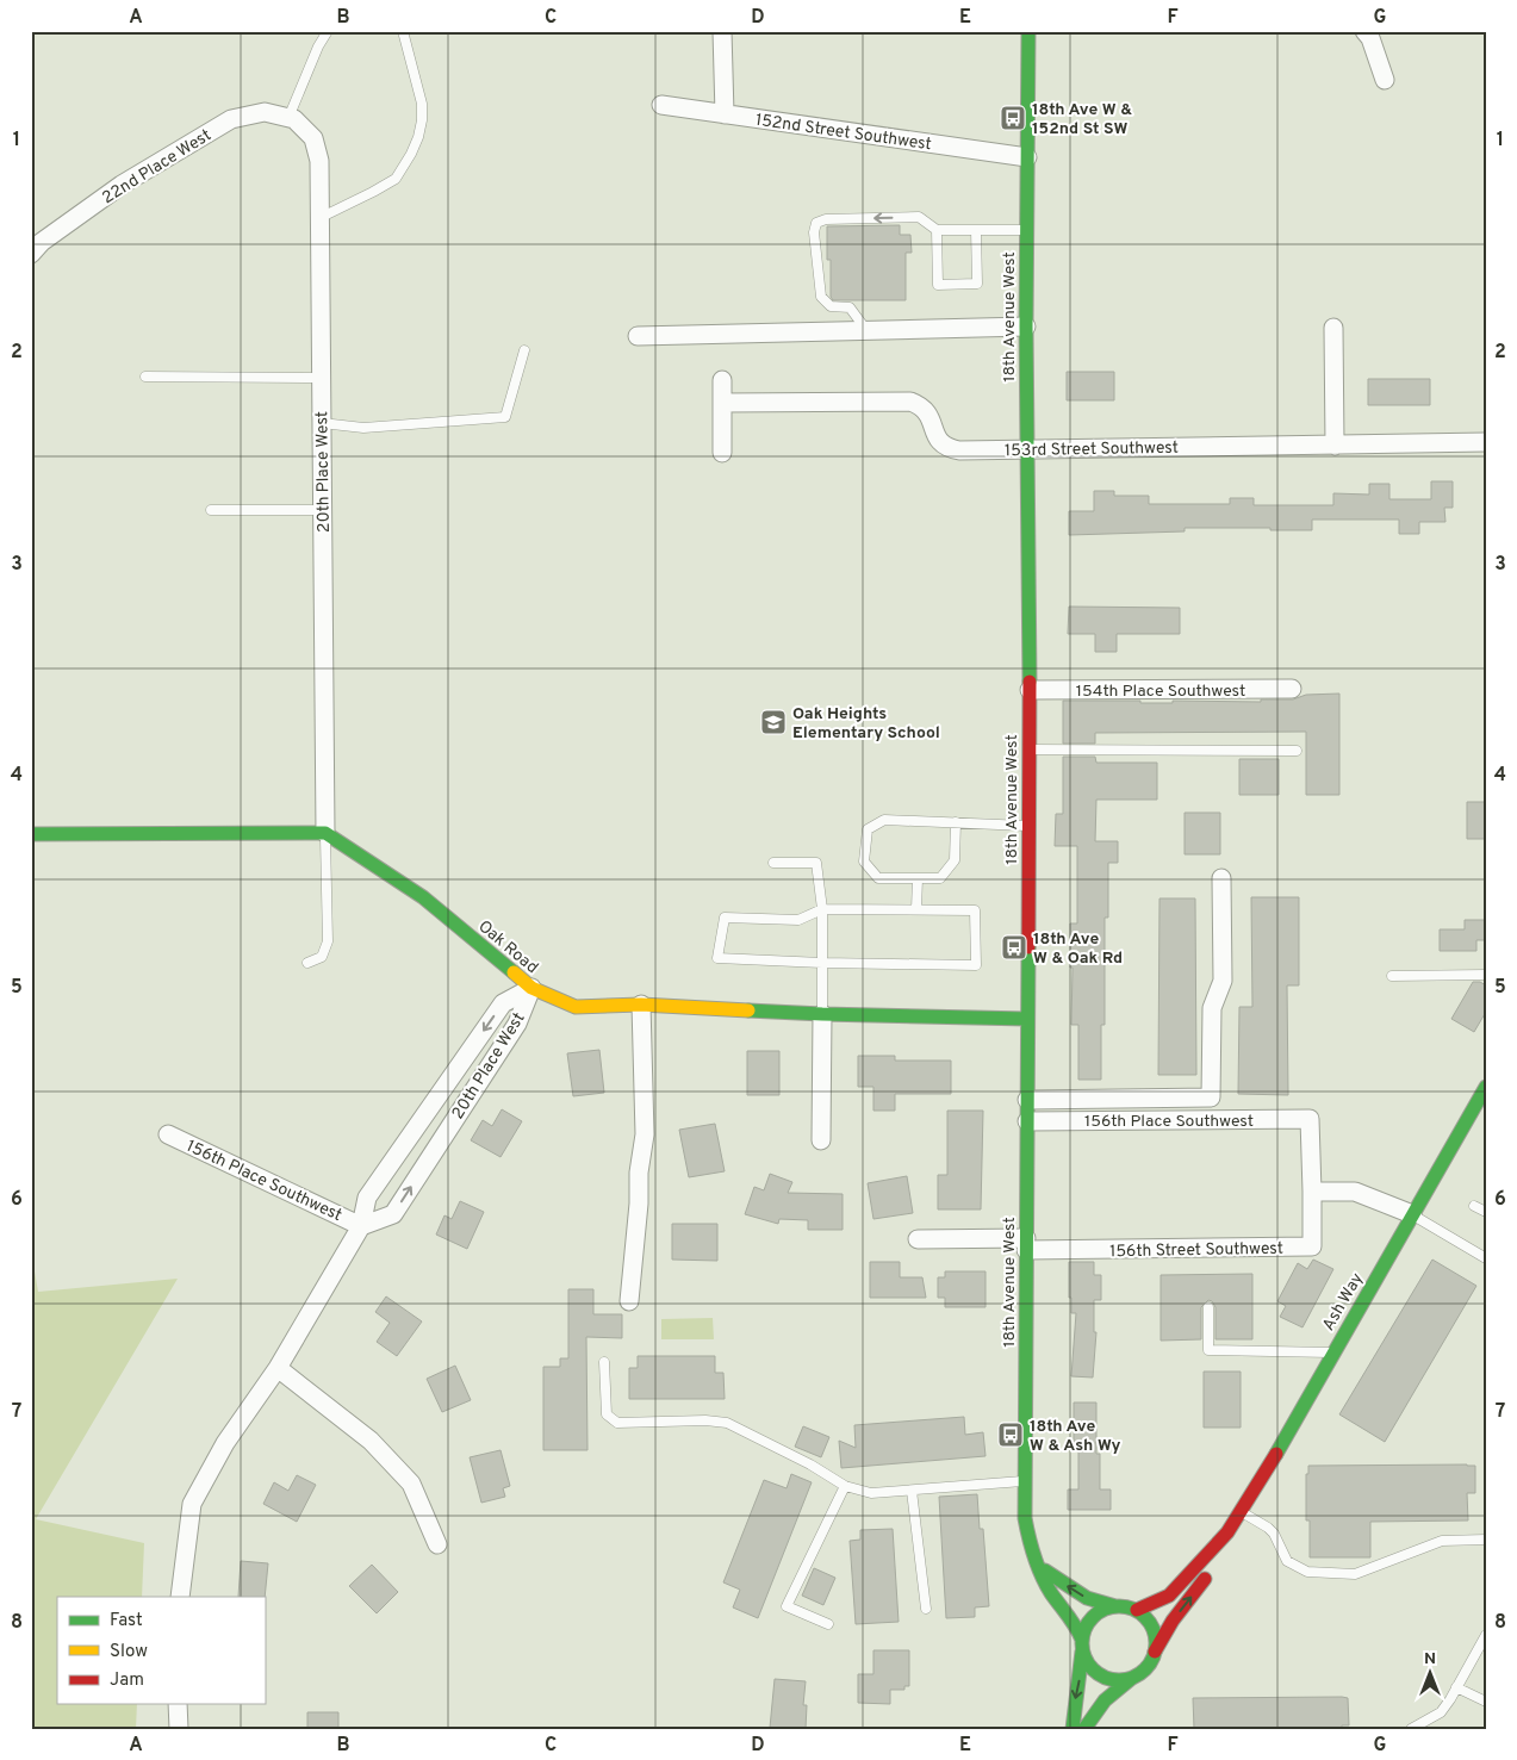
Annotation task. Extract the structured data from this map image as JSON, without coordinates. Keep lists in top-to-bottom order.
{
  "streets": {
    "street": [
      "152nd Street Southwest",
      "22nd Place West",
      "18th Avenue West",
      "153rd Street Southwest",
      "20th Place West",
      "154th Place Southwest",
      "Oak Road",
      "156th Place Southwest",
      "156th Street Southwest",
      "Ash Way"
    ]
  },
  "crossings": [
    ["152nd Street Southwest", "18th Avenue West"],
    ["22nd Place West", "20th Place West"],
    ["18th Avenue West", "153rd Street Southwest"],
    ["18th Avenue West", "154th Place Southwest"],
    ["18th Avenue West", "Oak Road"],
    ["18th Avenue West", "156th Place Southwest"],
    ["18th Avenue West", "156th Street Southwest"],
    ["18th Avenue West", "Ash Way"],
    ["20th Place West", "Oak Road"],
    ["20th Place West", "156th Place Southwest"],
    ["156th Place Southwest", "156th Street Southwest"]
  ],
  "places": {
    "bus stop": ["18th Ave W & 152nd St SW", "18th Ave W & Oak Rd", "18th Ave W & Ash Wy"],
    "school or university": ["Oak Heights Elementary School"]
  },
  "legend": ["Fast", "Slow", "Jam"],
  "north": "top",
  "grid": {
    "columns": [
      "A",
      "B",
      "C",
      "D",
      "E",
      "F",
      "G"
    ],
    "rows": [
      "1",
      "2",
      "3",
      "4",
      "5",
      "6",
      "7",
      "8"
    ]
  }
}
